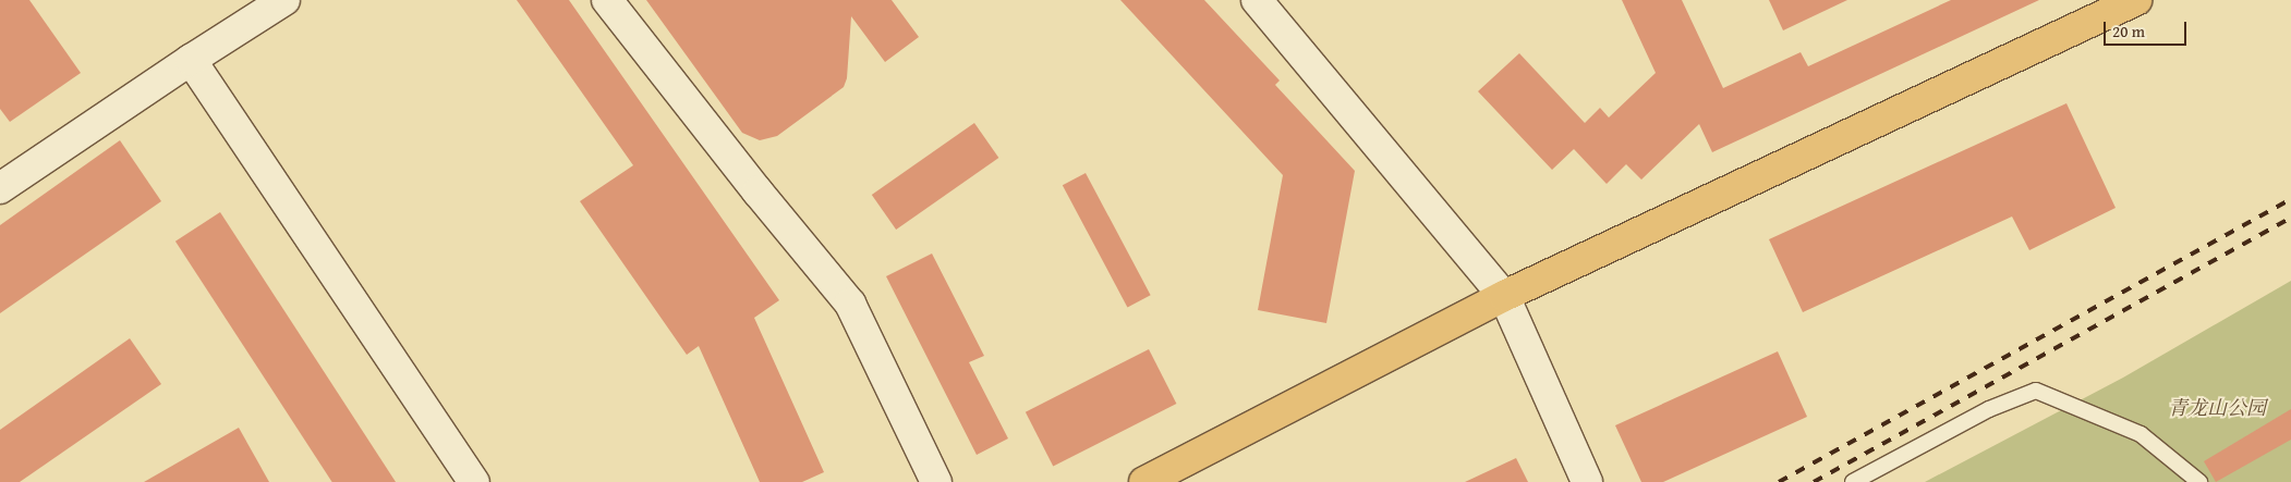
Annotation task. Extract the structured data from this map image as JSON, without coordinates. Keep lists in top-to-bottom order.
{
  "parks": ["青龙山公园"],
  "scale_bar": "20 m"
}
